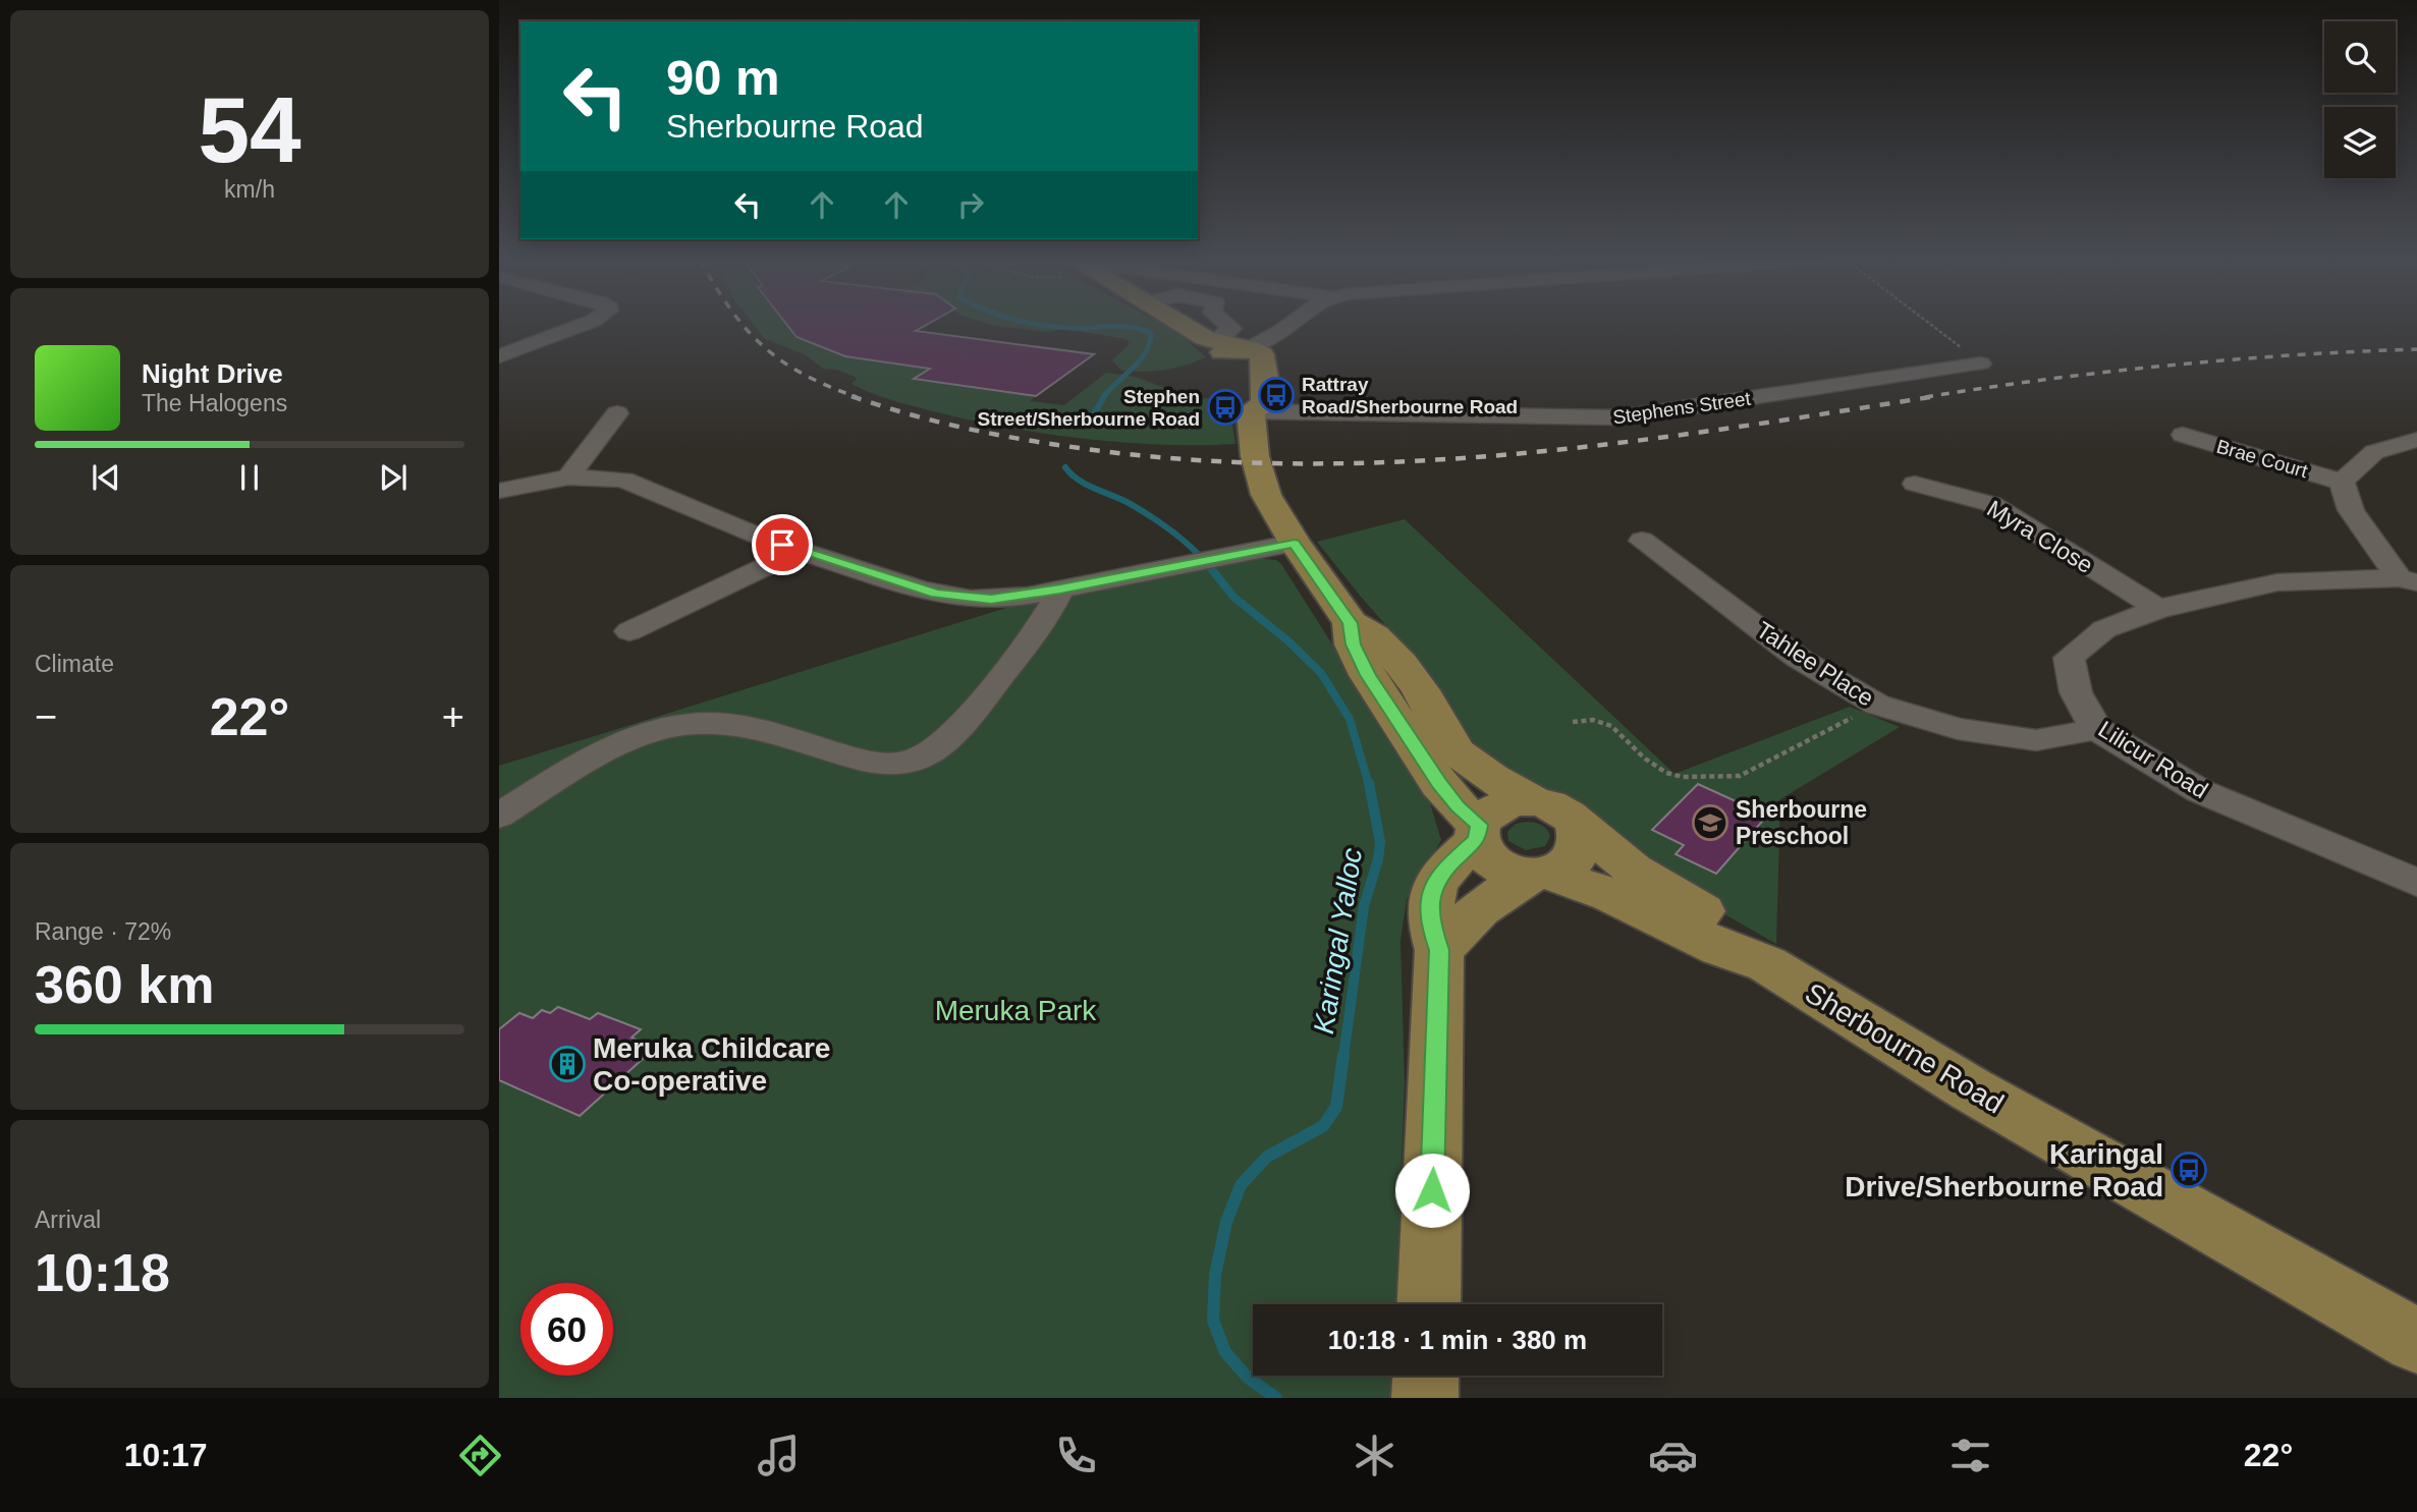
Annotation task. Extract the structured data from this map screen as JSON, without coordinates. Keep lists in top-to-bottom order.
{
  "streets": {
    "main road": ["Sherbourne Road"],
    "street": [
      "Stephens Street",
      "Brae Court",
      "Myra Close",
      "Tahlee Place",
      "Lilicur Road"
    ]
  },
  "crossings": [
    ["Myra Close", "Lilicur Road"],
    ["Tahlee Place", "Lilicur Road"]
  ],
  "water": ["Karingal Yalloc"],
  "parks": ["Meruka Park"],
  "places": {
    "bus stop": ["Rattray Road/Sherbourne Road", "Stephen Street/Sherbourne Road", "Karingal Drive/Sherbourne Road"],
    "school or university": ["Sherbourne Preschool"],
    "building": ["Meruka Childcare Co-operative"]
  },
  "page": {
    "tile": [
      ["54", "km/h"],
      "Climate",
      ["Range · 72%", "360 km"],
      ["Arrival", "10:18"]
    ],
    "turn": ["90 m", "Sherbourne Road"],
    "song": ["Night Drive", "The Halogens"],
    "heat": ["−", "22°", "+"],
    "limit": "60",
    "trip": "10:18 · 1 min · 380 m",
    "tabs": ["10:17", "22°"]
  }
}
